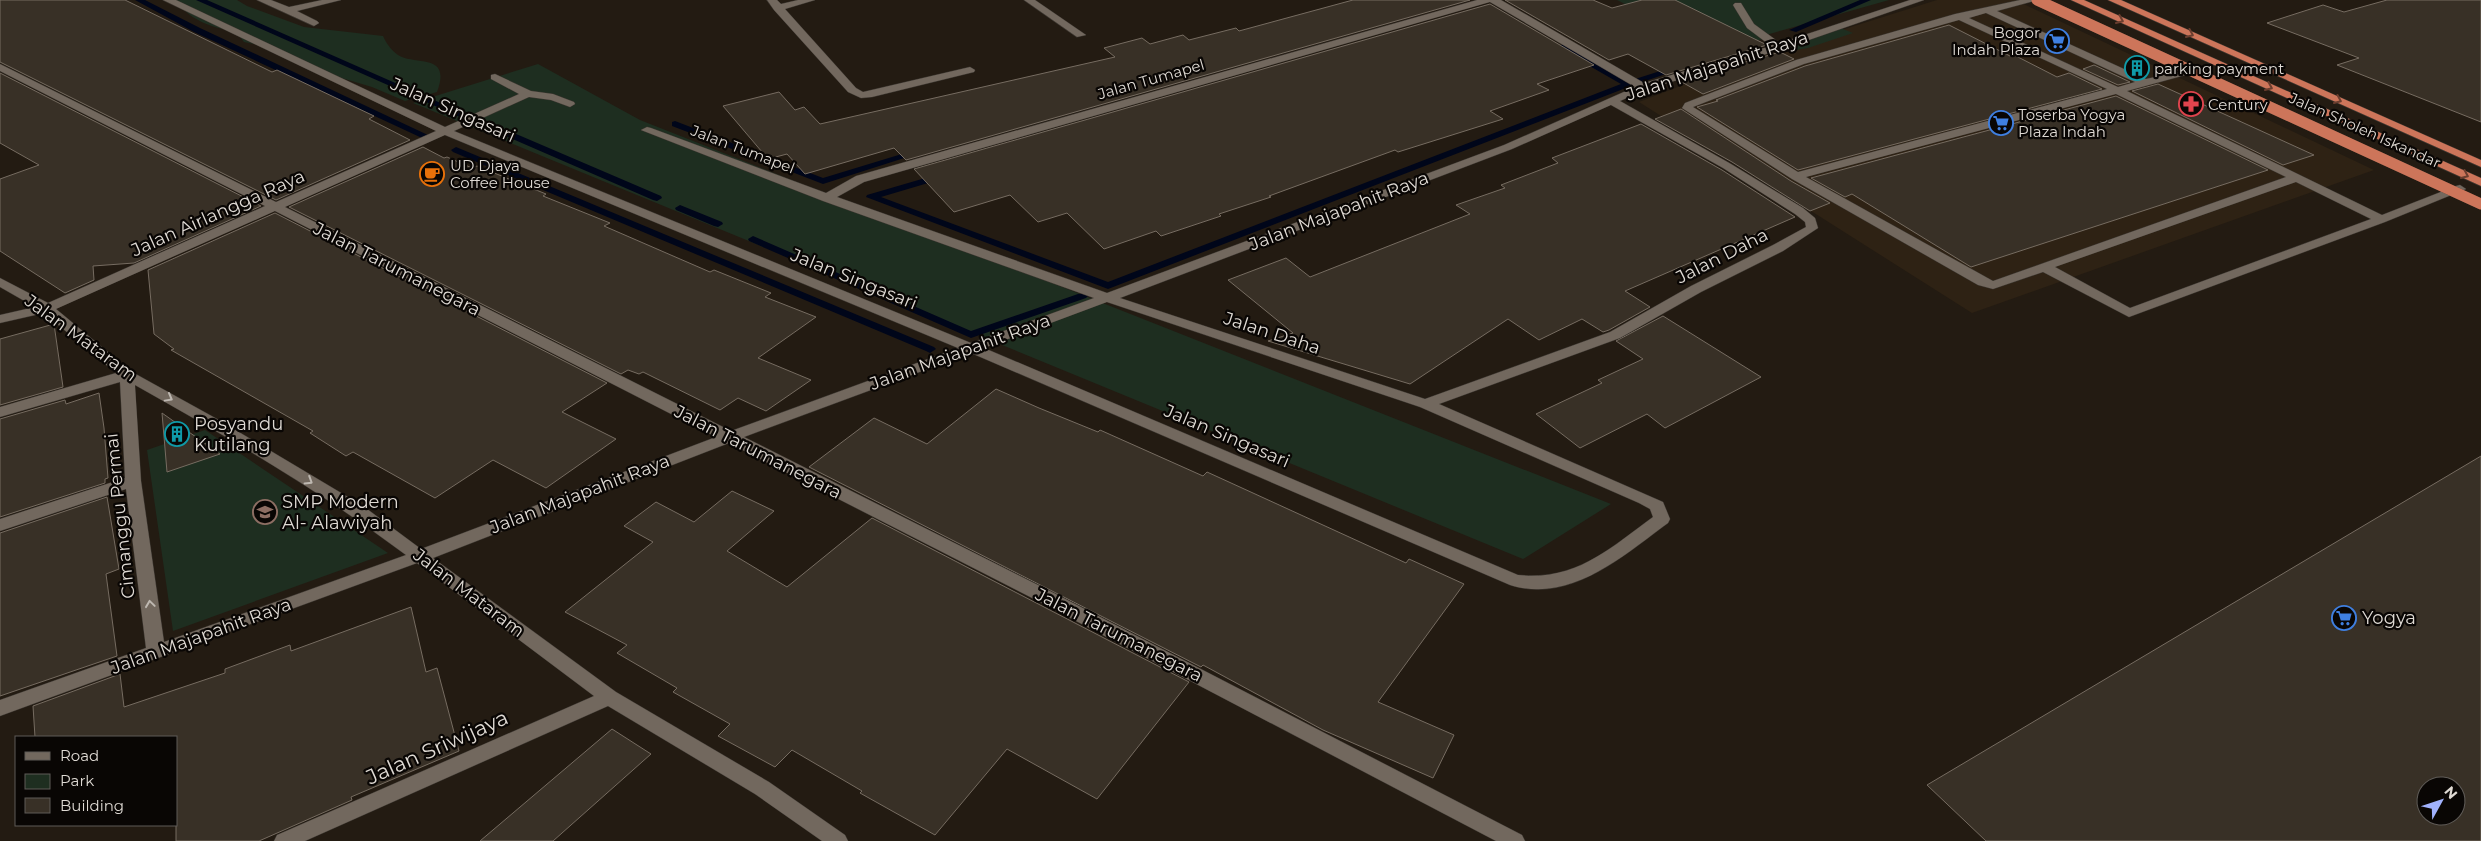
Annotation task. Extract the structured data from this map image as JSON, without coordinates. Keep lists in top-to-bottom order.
{
  "streets": {
    "highway": ["Jalan Sholeh Iskandar"],
    "street": [
      "Jalan Majapahit Raya",
      "Jalan Tumapel",
      "Jalan Singasari",
      "Jalan Airlangga Raya",
      "Jalan Daha",
      "Jalan Tarumanegara",
      "Jalan Mataram",
      "Cimanggu Permai",
      "Jalan Sriwijaya"
    ]
  },
  "crossings": [
    ["Jalan Majapahit Raya", "Jalan Tumapel"],
    ["Jalan Majapahit Raya", "Jalan Singasari"],
    ["Jalan Majapahit Raya", "Jalan Daha"],
    ["Jalan Majapahit Raya", "Jalan Tarumanegara"],
    ["Jalan Majapahit Raya", "Jalan Mataram"],
    ["Jalan Majapahit Raya", "Cimanggu Permai"],
    ["Jalan Tumapel", "Jalan Daha"],
    ["Jalan Singasari", "Jalan Airlangga Raya"],
    ["Jalan Singasari", "Jalan Daha"],
    ["Jalan Airlangga Raya", "Jalan Tarumanegara"],
    ["Jalan Airlangga Raya", "Jalan Mataram"],
    ["Jalan Mataram", "Cimanggu Permai"],
    ["Jalan Mataram", "Jalan Sriwijaya"]
  ],
  "one_way": ["Cimanggu Permai"],
  "places": {
    "supermarket": ["Bogor Indah Plaza", "Toserba Yogya Plaza Indah", "Yogya"],
    "building": ["parking payment", "Posyandu Kutilang"],
    "pharmacy": ["Century"],
    "cafe": ["UD Djaya Coffee House"],
    "school or university": ["SMP Modern Al- Alawiyah"]
  },
  "legend": ["Road", "Park", "Building"],
  "north": "top right"
}
